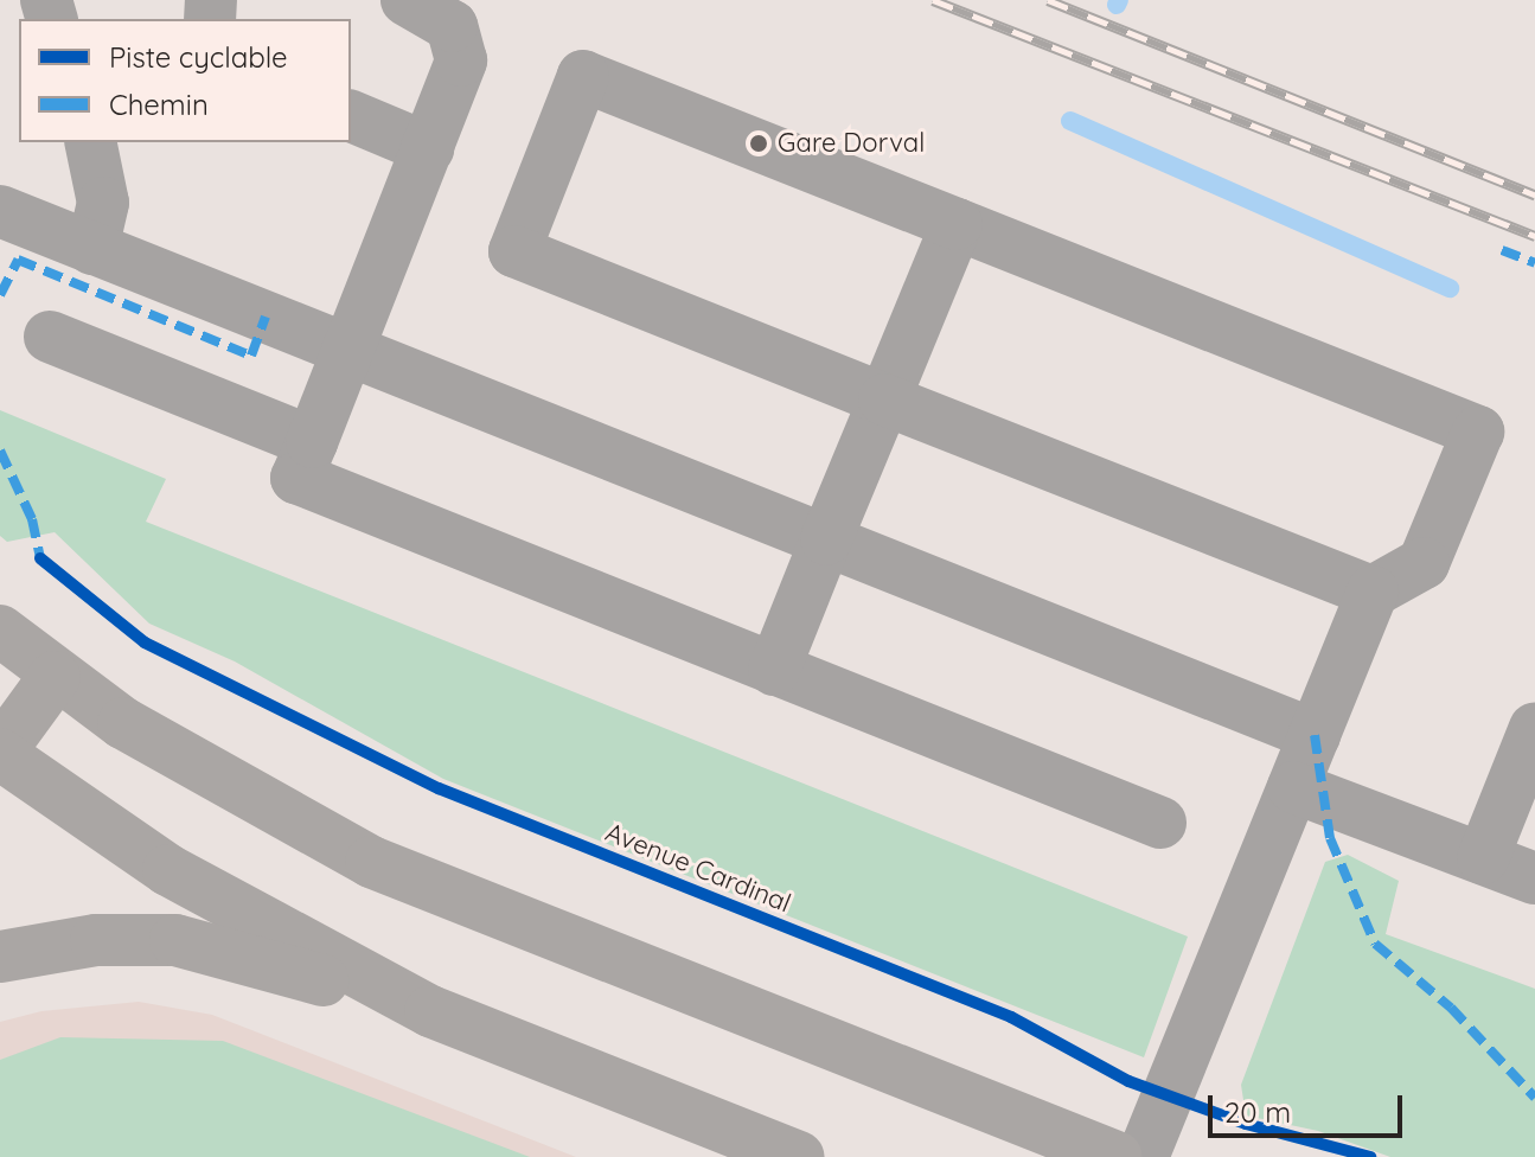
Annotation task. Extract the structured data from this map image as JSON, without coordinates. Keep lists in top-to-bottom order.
{
  "streets": {
    "cycle path": ["Avenue Cardinal"]
  },
  "places": ["Gare Dorval"],
  "legend": ["Piste cyclable", "Chemin"],
  "scale_bar": "20 m"
}
